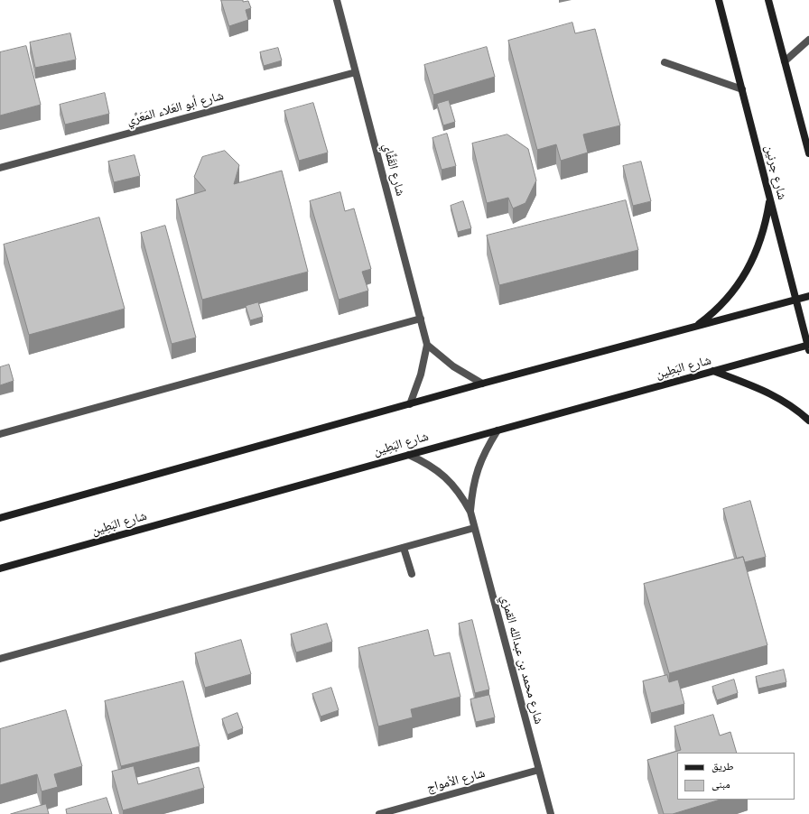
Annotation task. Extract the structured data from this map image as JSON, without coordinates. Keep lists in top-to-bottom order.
{
  "streets": {
    "main road": ["شارع جرنين", "شارع البَطِين"],
    "street": [
      "شارع أبو العَلاء المَعَرِّي",
      "شارع القَفَّاي",
      "شارع محمد بن عبدالله القمزي",
      "شارع الأمواج"
    ]
  },
  "crossings": [
    ["شارع أبو العَلاء المَعَرِّي", "شارع القَفَّاي"],
    ["شارع جرنين", "شارع البَطِين"],
    ["شارع البَطِين", "شارع محمد بن عبدالله القمزي"],
    ["شارع محمد بن عبدالله القمزي", "شارع الأمواج"]
  ],
  "legend": ["طريق", "مبنى"]
}
